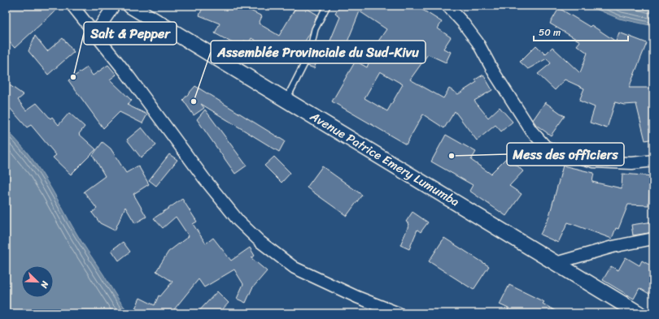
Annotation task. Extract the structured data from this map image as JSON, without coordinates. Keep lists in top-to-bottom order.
{
  "streets": {
    "street": ["Avenue Patrice Emery Lumumba"]
  },
  "places": ["Salt & Pepper", "Assemblée Provinciale du Sud-Kivu", "Mess des officiers"],
  "scale_bar": "50 m",
  "north": "bottom right"
}
